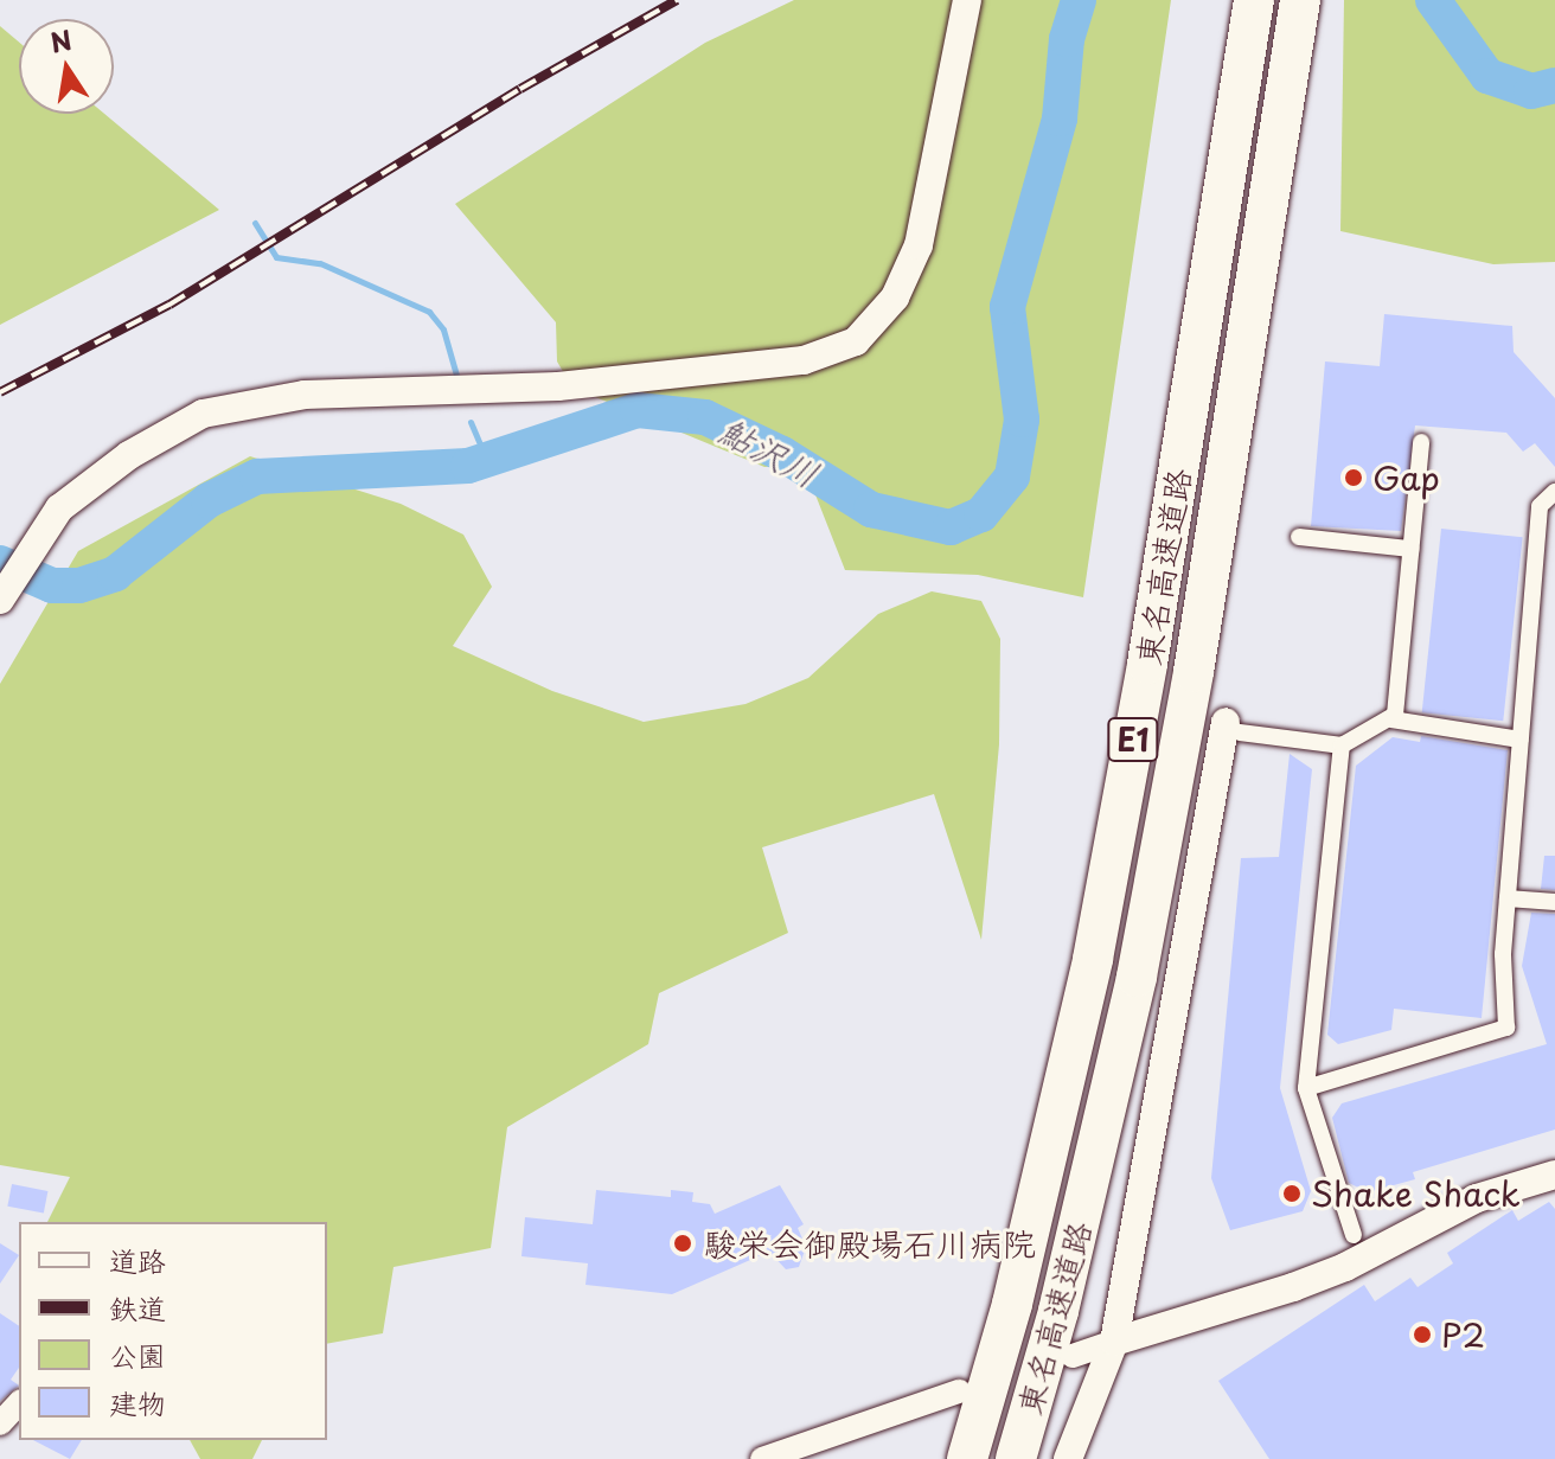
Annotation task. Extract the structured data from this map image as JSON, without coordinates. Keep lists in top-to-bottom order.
{
  "streets": {
    "highway": ["東名高速道路", "E1"]
  },
  "water": ["鮎沢川"],
  "places": [
    "Gap",
    "Shake Shack",
    "駿栄会御殿場石川病院",
    "P2"
  ],
  "legend": [
    "道路",
    "鉄道",
    "公園",
    "建物"
  ],
  "north": "top"
}
